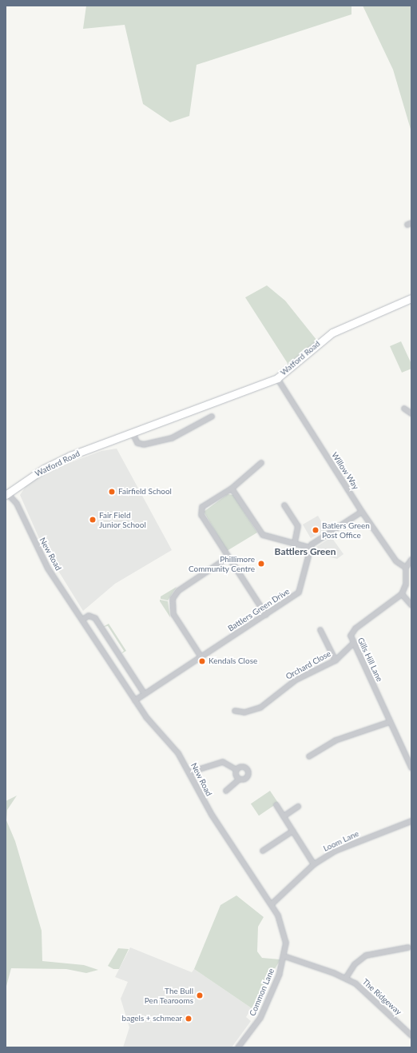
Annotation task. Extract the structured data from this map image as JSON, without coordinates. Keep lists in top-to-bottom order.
{
  "streets": {
    "main road": ["Watford Road"],
    "street": [
      "Willow Way",
      "New Road",
      "Battlers Green Drive",
      "Gills Hill Lane",
      "Orchard Close",
      "Loom Lane",
      "Common Lane",
      "The Ridgeway"
    ]
  },
  "crossings": [
    ["Watford Road", "Willow Way"],
    ["Watford Road", "New Road"],
    ["New Road", "Battlers Green Drive"],
    ["New Road", "Loom Lane"],
    ["New Road", "Common Lane"],
    ["New Road", "The Ridgeway"],
    ["Gills Hill Lane", "Orchard Close"],
    ["Common Lane", "The Ridgeway"]
  ],
  "districts": ["Battlers Green"],
  "places": [
    "Fairfield School",
    "Fair Field Junior School",
    "Batlers Green Post Office",
    "Phillimore Community Centre",
    "Kendals Close",
    "The Bull Pen Tearooms",
    "bagels + schmear"
  ]
}
